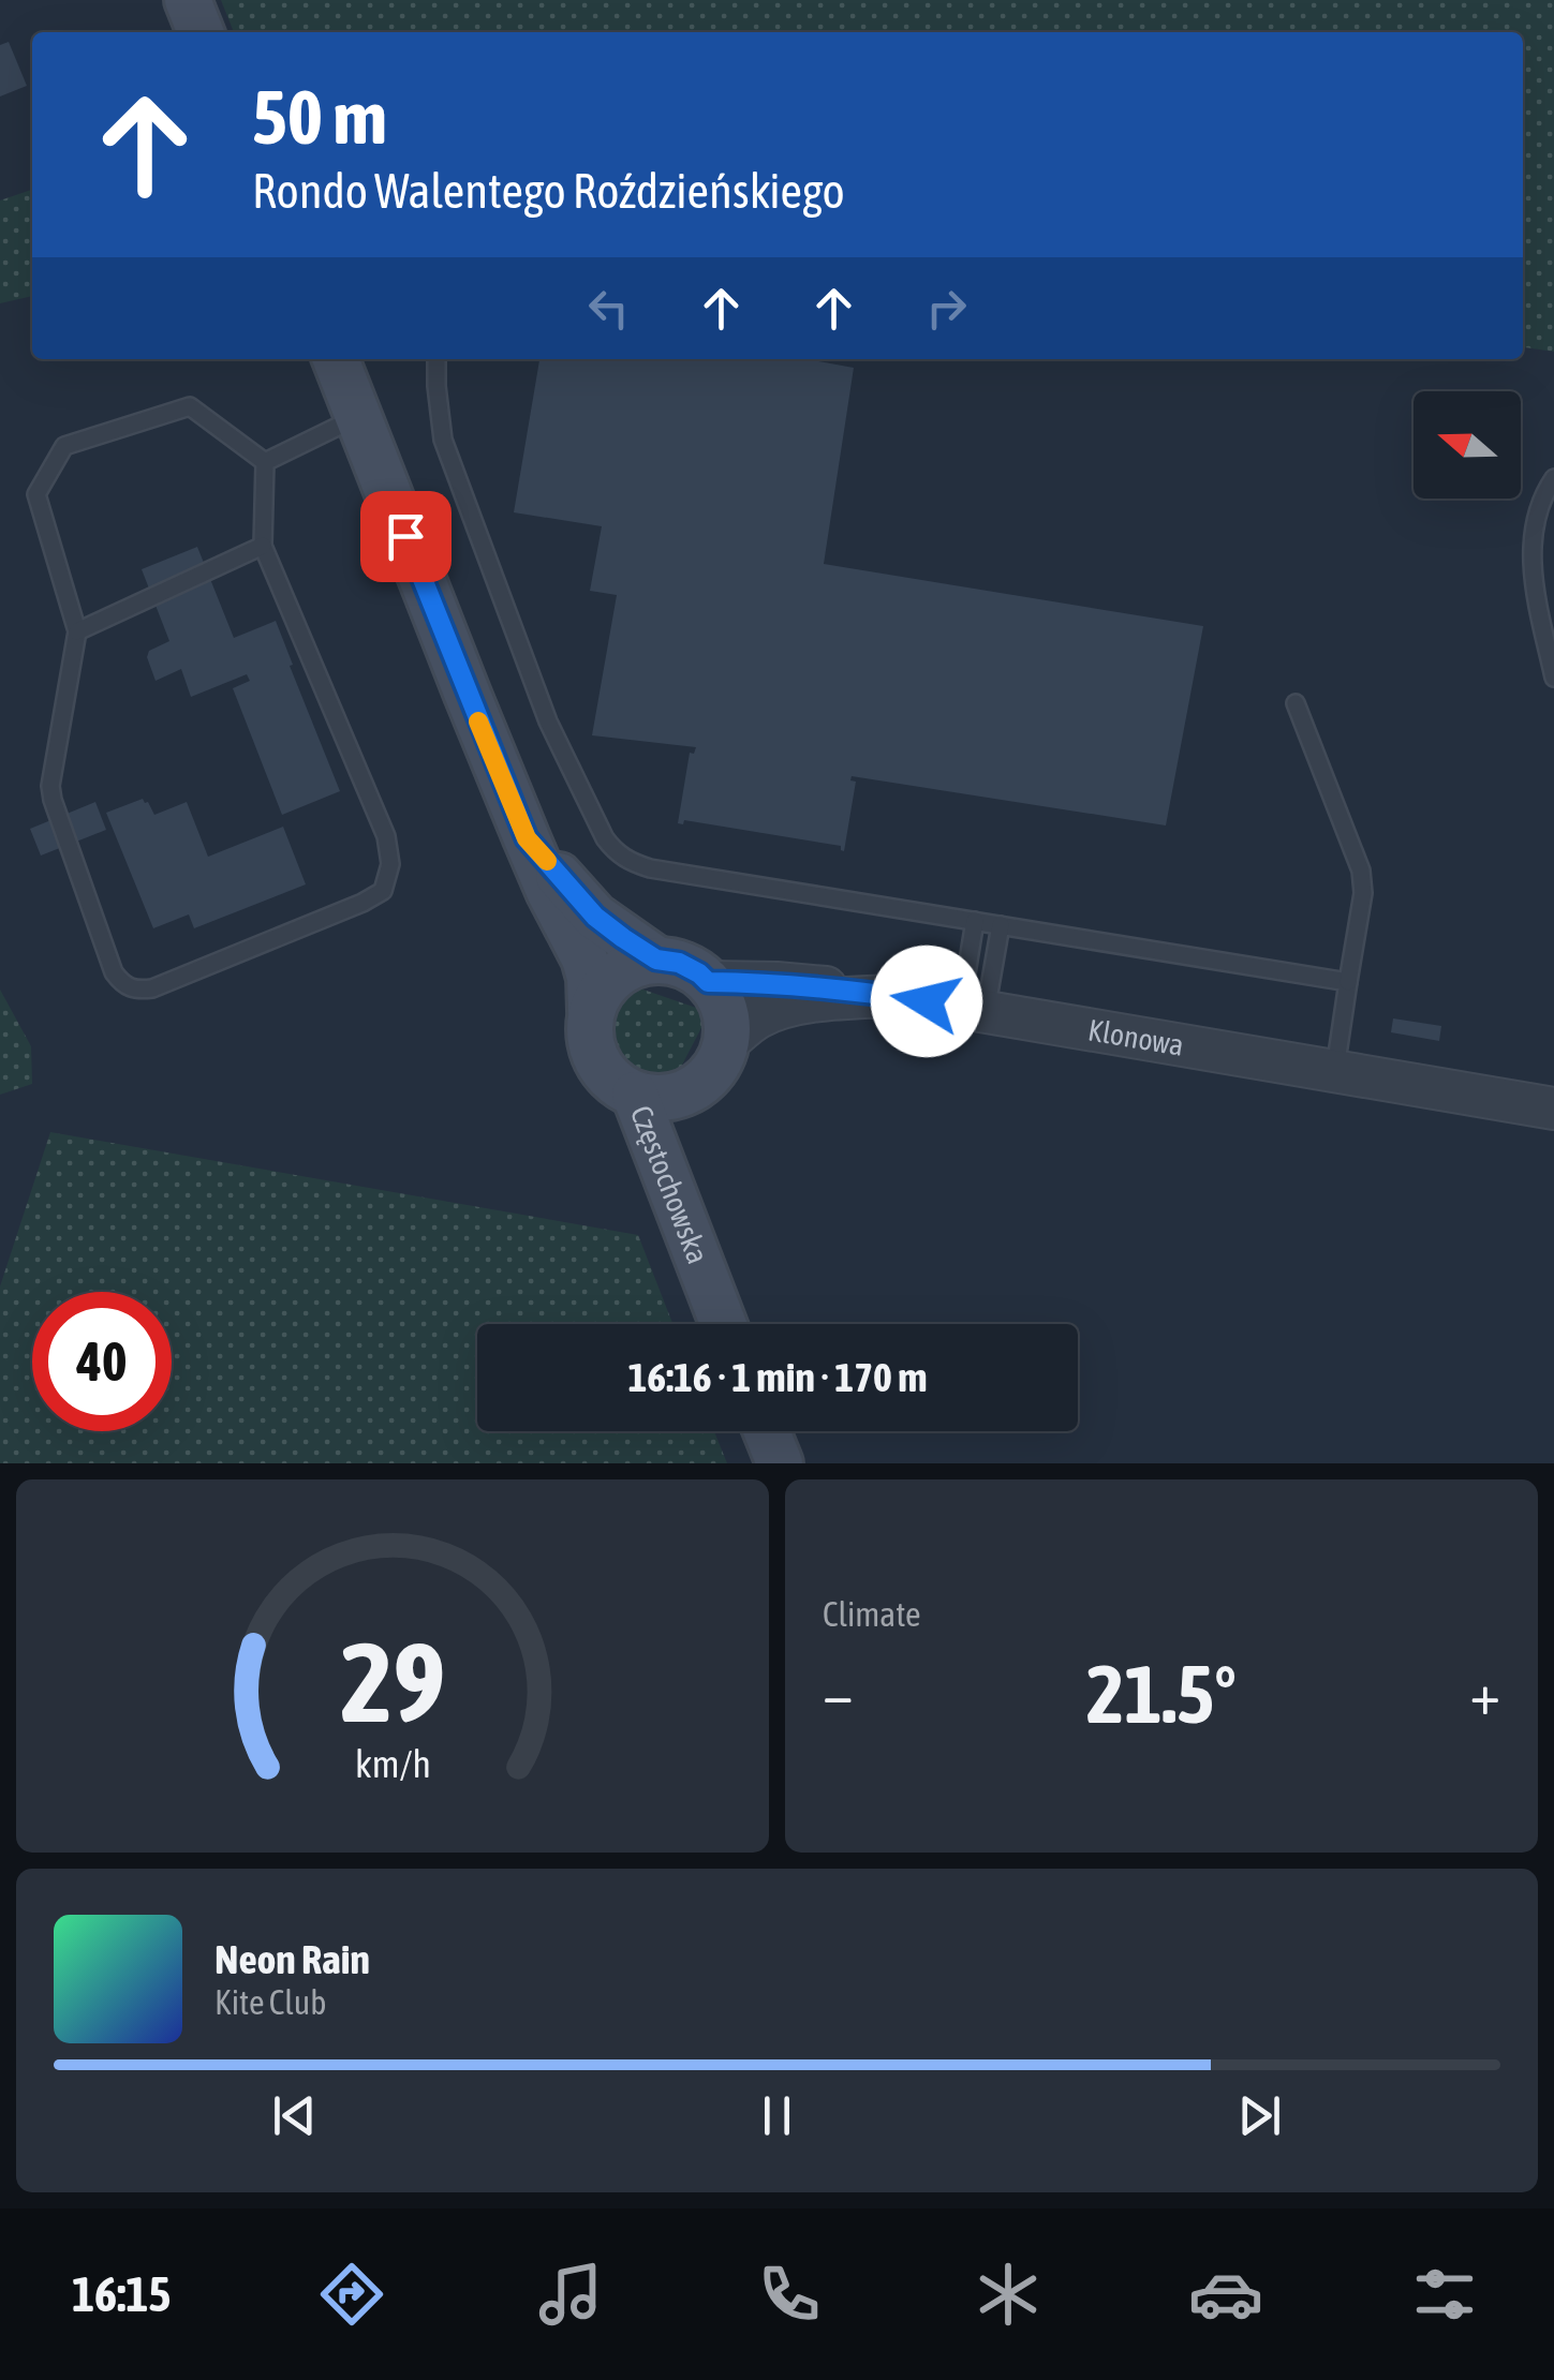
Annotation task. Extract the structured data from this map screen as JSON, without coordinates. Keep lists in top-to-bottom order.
{
  "streets": {
    "main road": ["Częstochowska"],
    "street": ["Klonowa"]
  },
  "crossings": [
    ["Klonowa", "Częstochowska"]
  ],
  "north": "left",
  "page": {
    "turn": ["50 m", "Rondo Walentego Roździeńskiego"],
    "limit": "40",
    "trip": "16:16 · 1 min · 170 m",
    "tile": "Climate",
    "heat": ["−", "21.5°", "+"],
    "song": ["Neon Rain", "Kite Club"],
    "tabs": "16:15",
    "gauge": ["29", "km/h"]
  }
}
